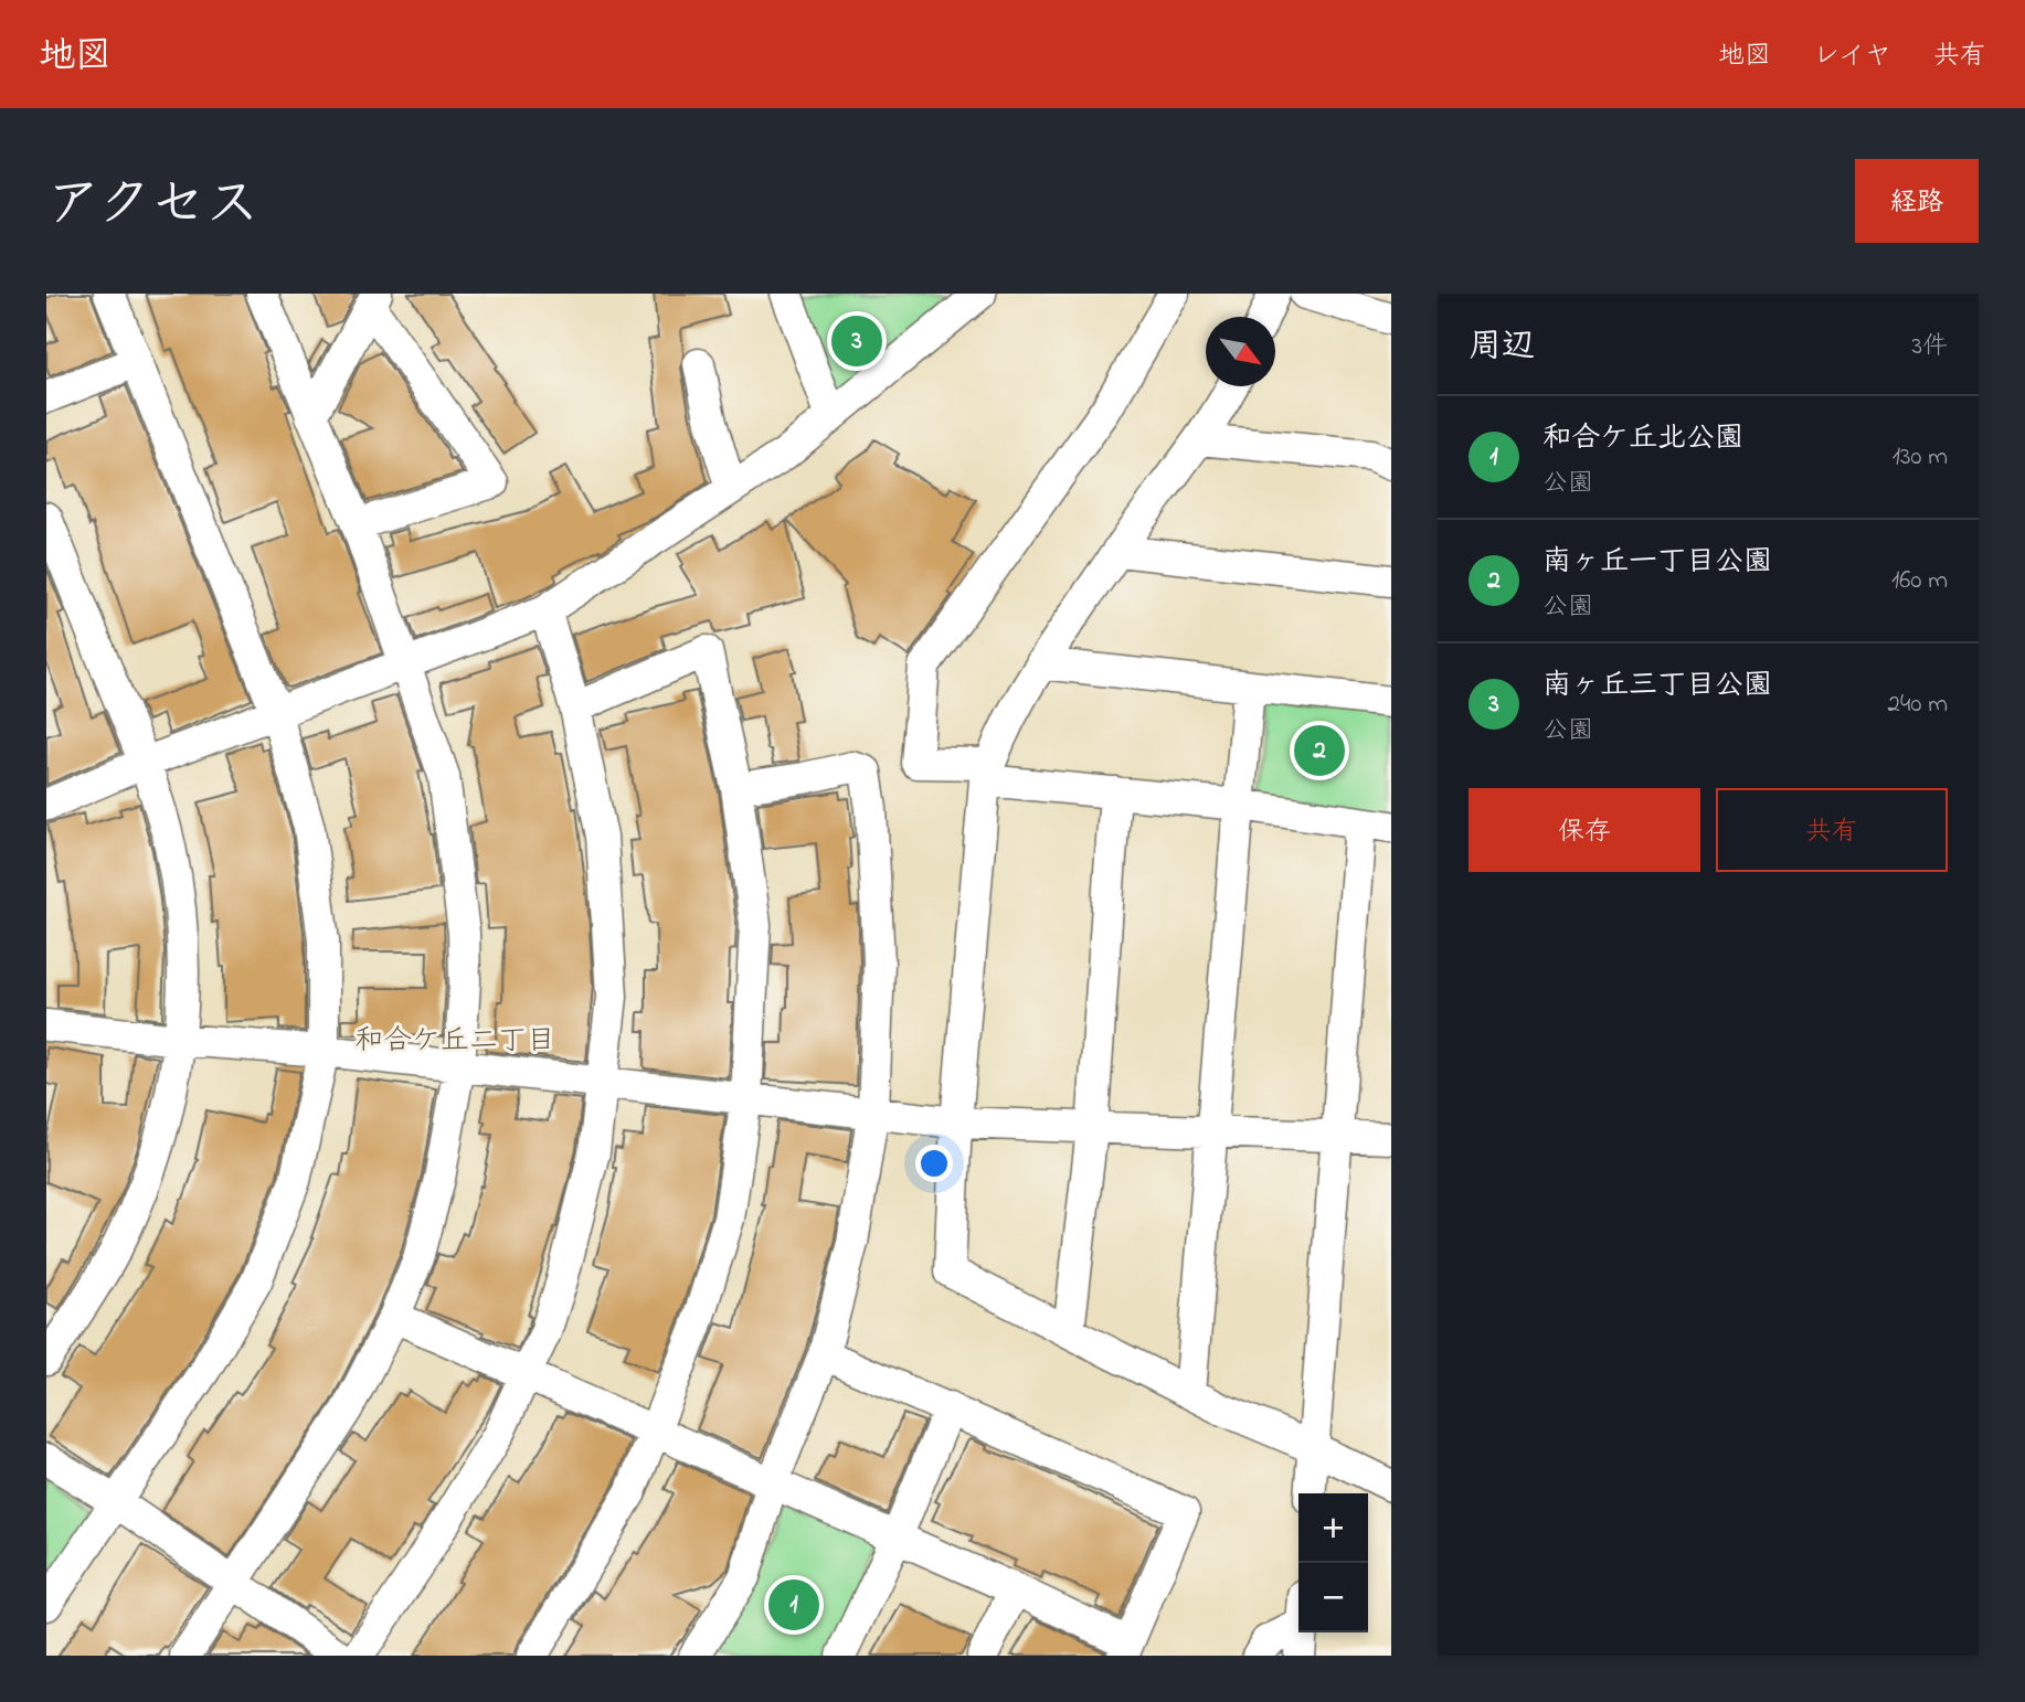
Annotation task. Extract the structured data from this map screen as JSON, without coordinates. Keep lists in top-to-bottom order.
{
  "districts": ["和合ケ丘二丁目"],
  "north": "bottom right",
  "page": {
    "header": "地図",
    "nav": ["地図", "レイヤ", "共有"],
    "title": "アクセス",
    "buttons": [
      "経路",
      ["保存", "共有"]
    ],
    "heading": ["周辺", "3件"],
    "pins": ["3", "2", "1"],
    "list": [
      {
        "mark": "1",
        "name": "和合ケ丘北公園",
        "note": "公園",
        "value": "130 m"
      },
      {
        "mark": "2",
        "name": "南ヶ丘一丁目公園",
        "note": "公園",
        "value": "160 m"
      },
      {
        "mark": "3",
        "name": "南ヶ丘三丁目公園",
        "note": "公園",
        "value": "240 m"
      }
    ],
    "map_buttons": ["+", "−"]
  }
}
